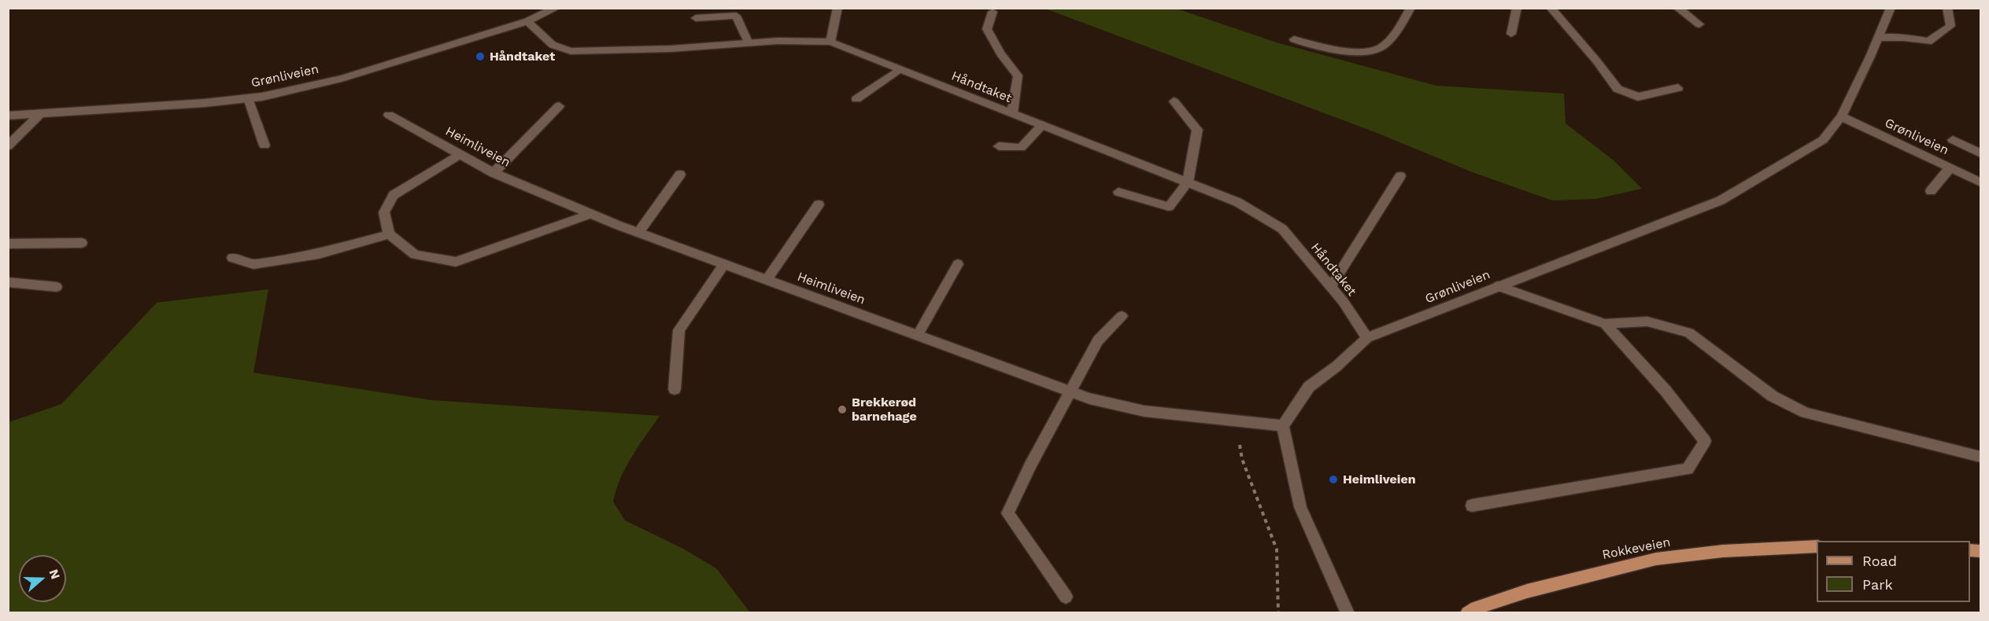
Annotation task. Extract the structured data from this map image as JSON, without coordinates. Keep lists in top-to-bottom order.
{
  "streets": {
    "main road": ["Rokkeveien"],
    "street": ["Grønliveien", "Håndtaket", "Heimliveien"]
  },
  "crossings": [
    ["Grønliveien", "Håndtaket"],
    ["Grønliveien", "Heimliveien"]
  ],
  "places": ["Håndtaket", "Brekkerød barnehage", "Heimliveien"],
  "legend": ["Road", "Park"],
  "north": "right"
}
